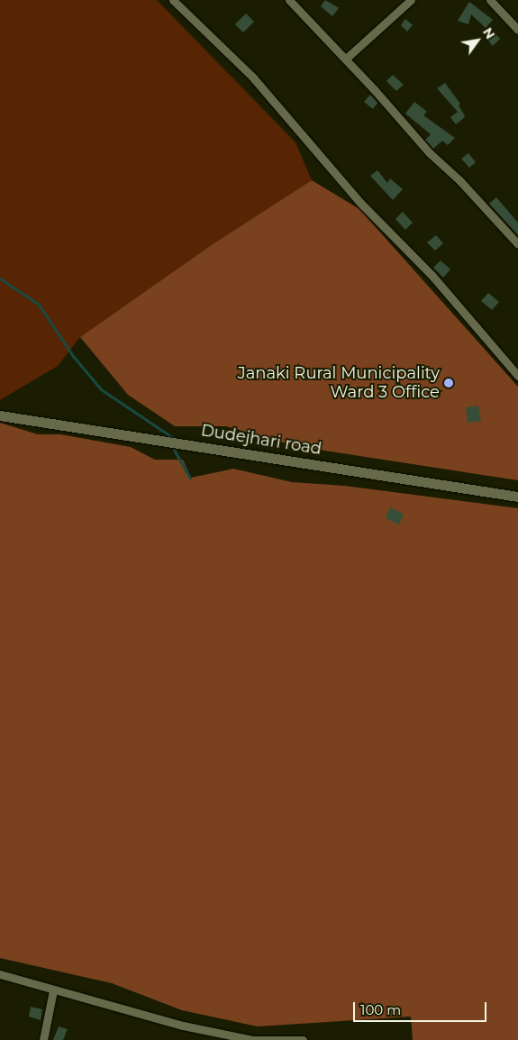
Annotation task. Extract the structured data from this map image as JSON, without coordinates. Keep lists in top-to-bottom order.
{
  "streets": {
    "street": ["Dudejhari road"]
  },
  "places": ["Janaki Rural Municipality Ward 3 Office"],
  "scale_bar": "100 m",
  "north": "top right"
}
